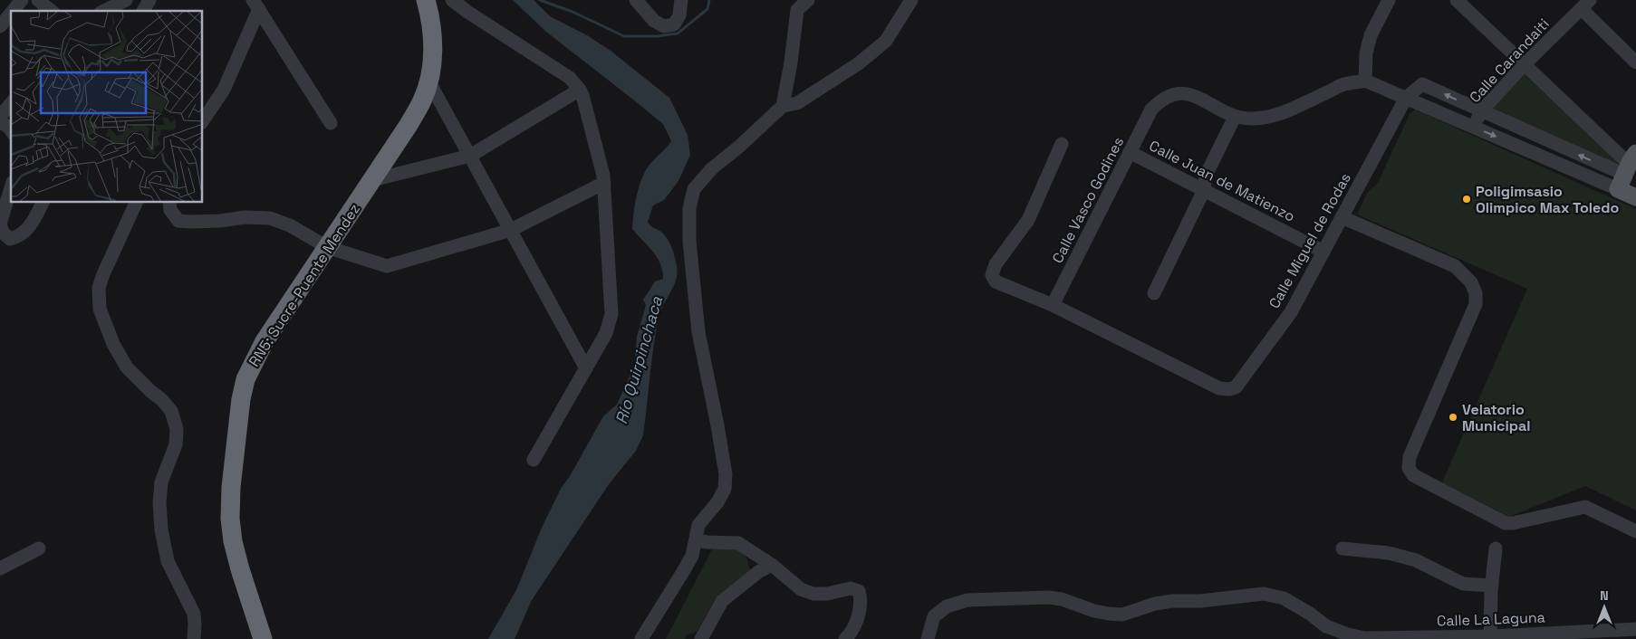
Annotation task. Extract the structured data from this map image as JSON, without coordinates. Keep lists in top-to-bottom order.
{
  "streets": {
    "highway": ["RN5: Sucre-Puente Mendez"],
    "street": [
      "Calle Carandaiti",
      "Calle Juan de Matienzo",
      "Calle Vasco Godines",
      "Calle Miguel de Rodas",
      "Calle La Laguna"
    ]
  },
  "crossings": [
    ["Calle Juan de Matienzo", "Calle Vasco Godines"],
    ["Calle Juan de Matienzo", "Calle Miguel de Rodas"],
    ["Calle Vasco Godines", "Calle Miguel de Rodas"]
  ],
  "water": ["Río Quirpinchaca"],
  "places": ["Poligimsasio Olimpico Max Toledo", "Velatorio Municipal"],
  "north": "top"
}
